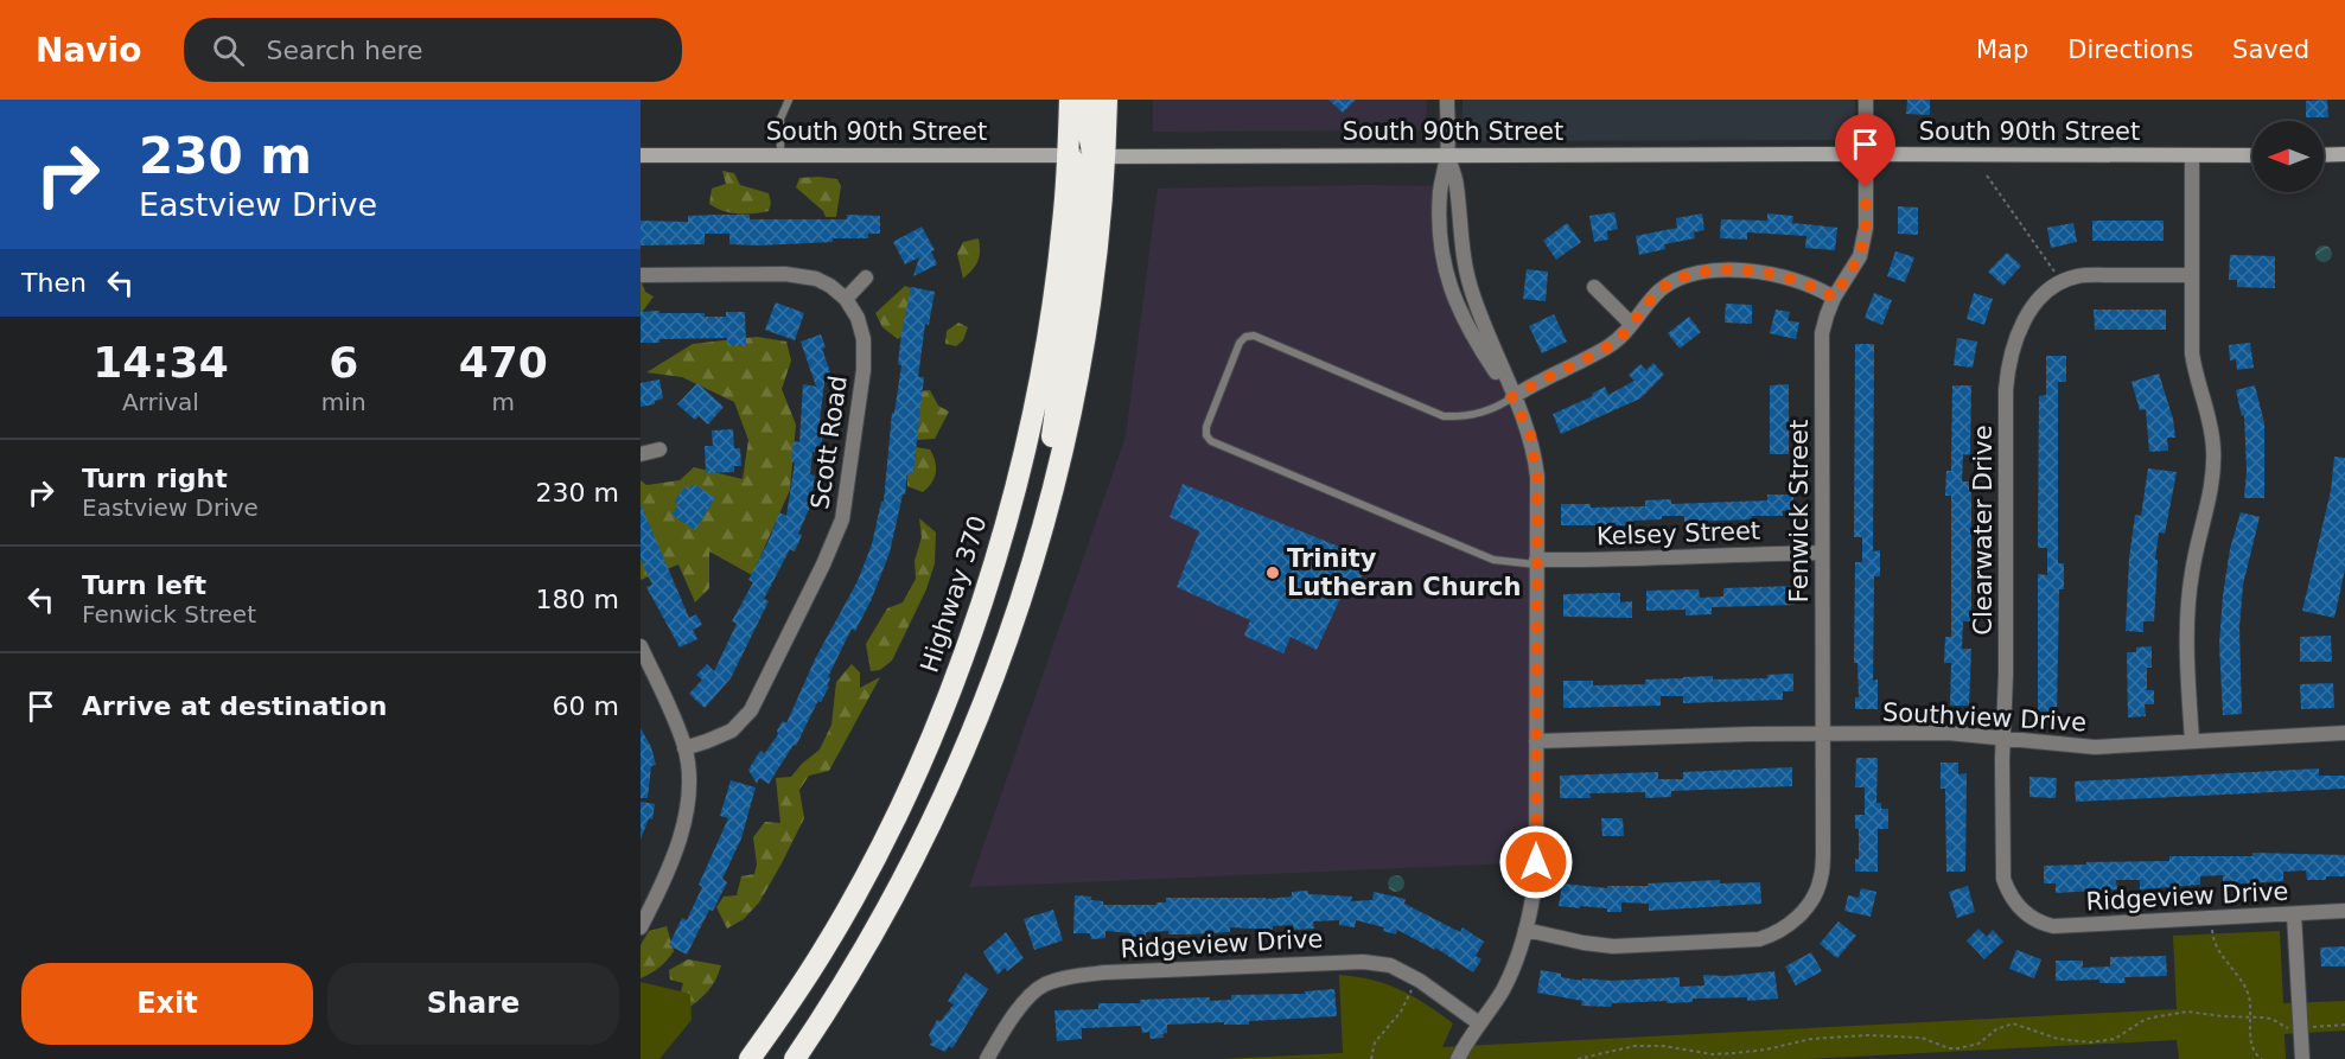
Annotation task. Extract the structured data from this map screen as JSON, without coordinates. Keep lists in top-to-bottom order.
{
  "streets": {
    "highway": ["Highway 370"],
    "street": [
      "South 90th Street",
      "Scott Road",
      "Fenwick Street",
      "Clearwater Drive",
      "Kelsey Street",
      "Southview Drive",
      "Ridgeview Drive"
    ]
  },
  "crossings": [
    ["South 90th Street", "Fenwick Street"],
    ["South 90th Street", "Highway 370"],
    ["Fenwick Street", "Kelsey Street"],
    ["Fenwick Street", "Southview Drive"],
    ["Clearwater Drive", "Southview Drive"],
    ["Clearwater Drive", "Ridgeview Drive"]
  ],
  "places": ["Trinity Lutheran Church"],
  "north": "left",
  "page": {
    "header": "Navio",
    "search": "Search here",
    "nav": ["Map", "Directions", "Saved"],
    "turn": ["230 m", "Eastview Drive"],
    "then": "Then",
    "eta": [
      "14:34",
      "Arrival",
      "6",
      "min",
      "470",
      "m"
    ],
    "list": [
      {
        "name": "Turn right",
        "note": "Eastview Drive",
        "value": "230 m"
      },
      {
        "name": "Turn left",
        "note": "Fenwick Street",
        "value": "180 m"
      },
      {
        "name": "Arrive at destination",
        "value": "60 m"
      }
    ],
    "buttons": ["Exit", "Share"]
  }
}
